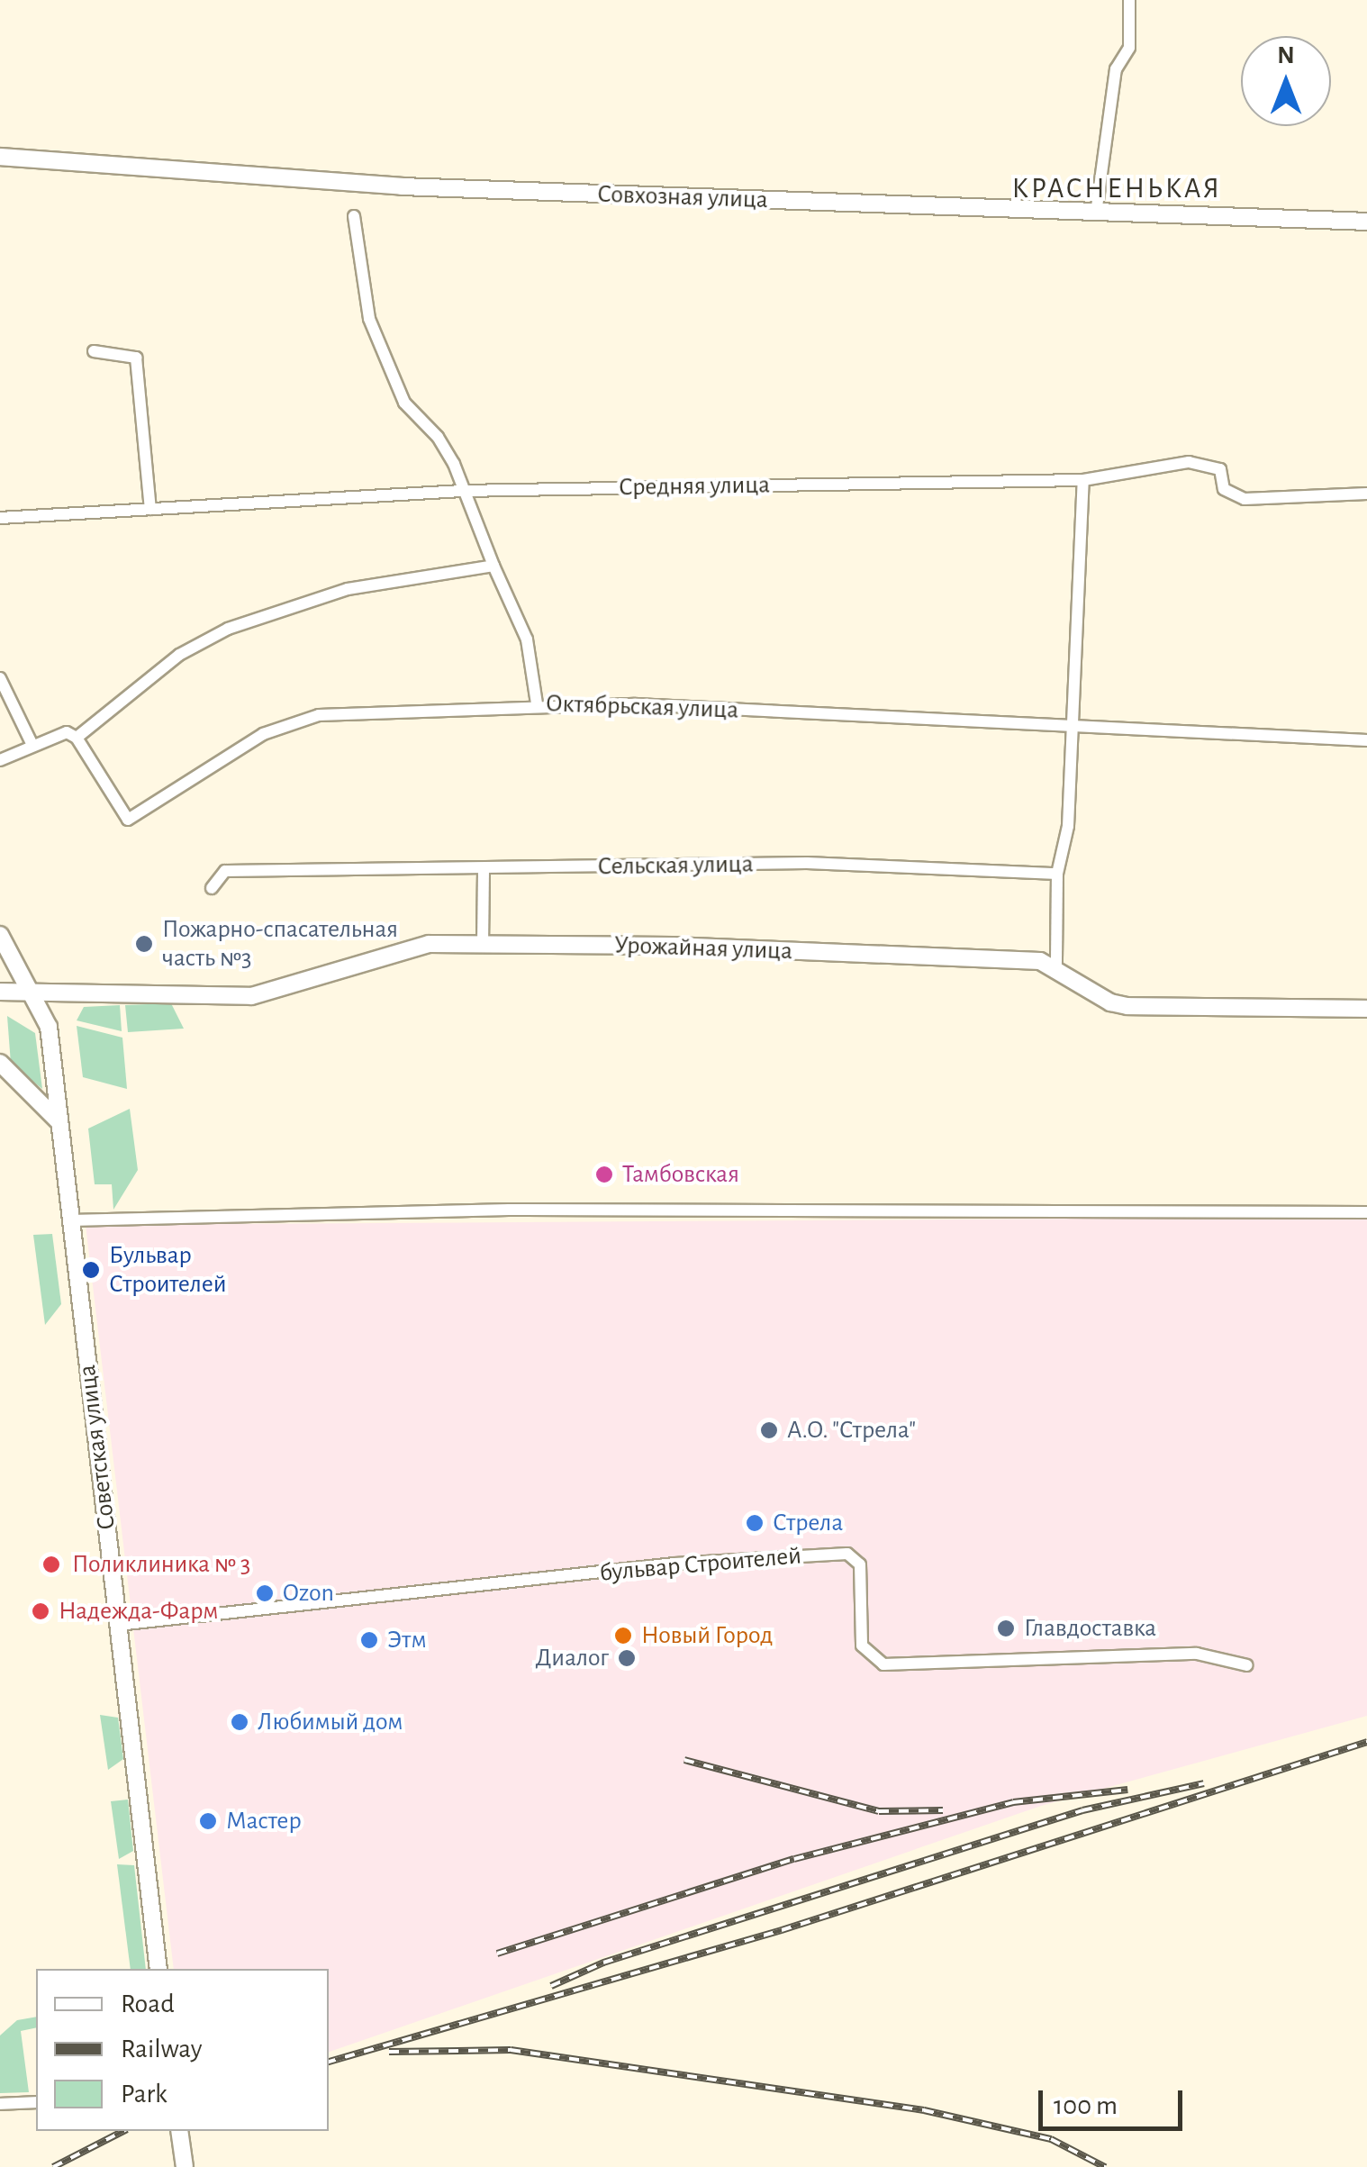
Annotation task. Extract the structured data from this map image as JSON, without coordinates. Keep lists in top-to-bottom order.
{
  "streets": {
    "street": [
      "Совхозная улица",
      "Средняя улица",
      "Октябрьская улица",
      "Сельская улица",
      "Урожайная улица",
      "Советская улица",
      "бульвар Строителей"
    ]
  },
  "crossings": [
    ["Урожайная улица", "Советская улица"],
    ["Советская улица", "бульвар Строителей"]
  ],
  "districts": ["КРАСНЕНЬКАЯ"],
  "places": [
    "Пожарно-спасательная часть №3",
    "Тамбовская",
    "Бульвар Строителей",
    "А.О. \"Стрела\"",
    "Стрела",
    "Поликлиника № 3",
    "Ozon",
    "Надежда-Фарм",
    "Главдоставка",
    "Новый Город",
    "Этм",
    "Диалог",
    "Любимый дом",
    "Мастер"
  ],
  "legend": ["Road", "Railway", "Park"],
  "scale_bar": "100 m",
  "north": "top"
}
